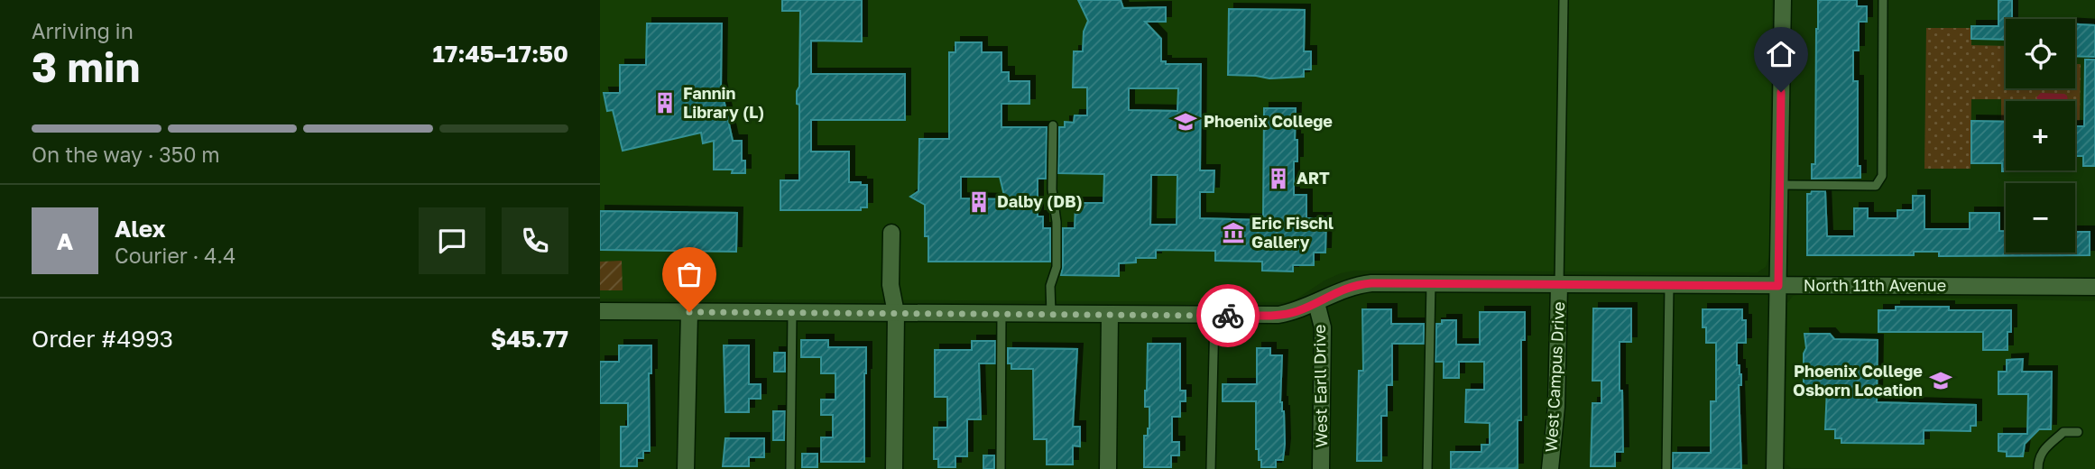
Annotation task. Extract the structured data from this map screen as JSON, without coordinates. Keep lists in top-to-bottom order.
{
  "streets": {
    "street": ["North 11th Avenue", "West Campus Drive", "West Earll Drive"]
  },
  "crossings": [
    ["North 11th Avenue", "West Campus Drive"],
    ["North 11th Avenue", "West Earll Drive"]
  ],
  "places": {
    "building": ["Fannin Library (L)", "ART", "Dalby (DB)"],
    "school or university": ["Phoenix College", "Phoenix College Osborn Location"],
    "museum": ["Eric Fischl Gallery"]
  },
  "page": {
    "heading": ["3 min", "Arriving in", "17:45–17:50"],
    "panel": [
      "Alex",
      "Courier · 4.4",
      "Order #4993",
      "$45.77"
    ],
    "map_buttons": ["+", "−"],
    "bar": "On the way · 350 m",
    "round": "A"
  }
}
